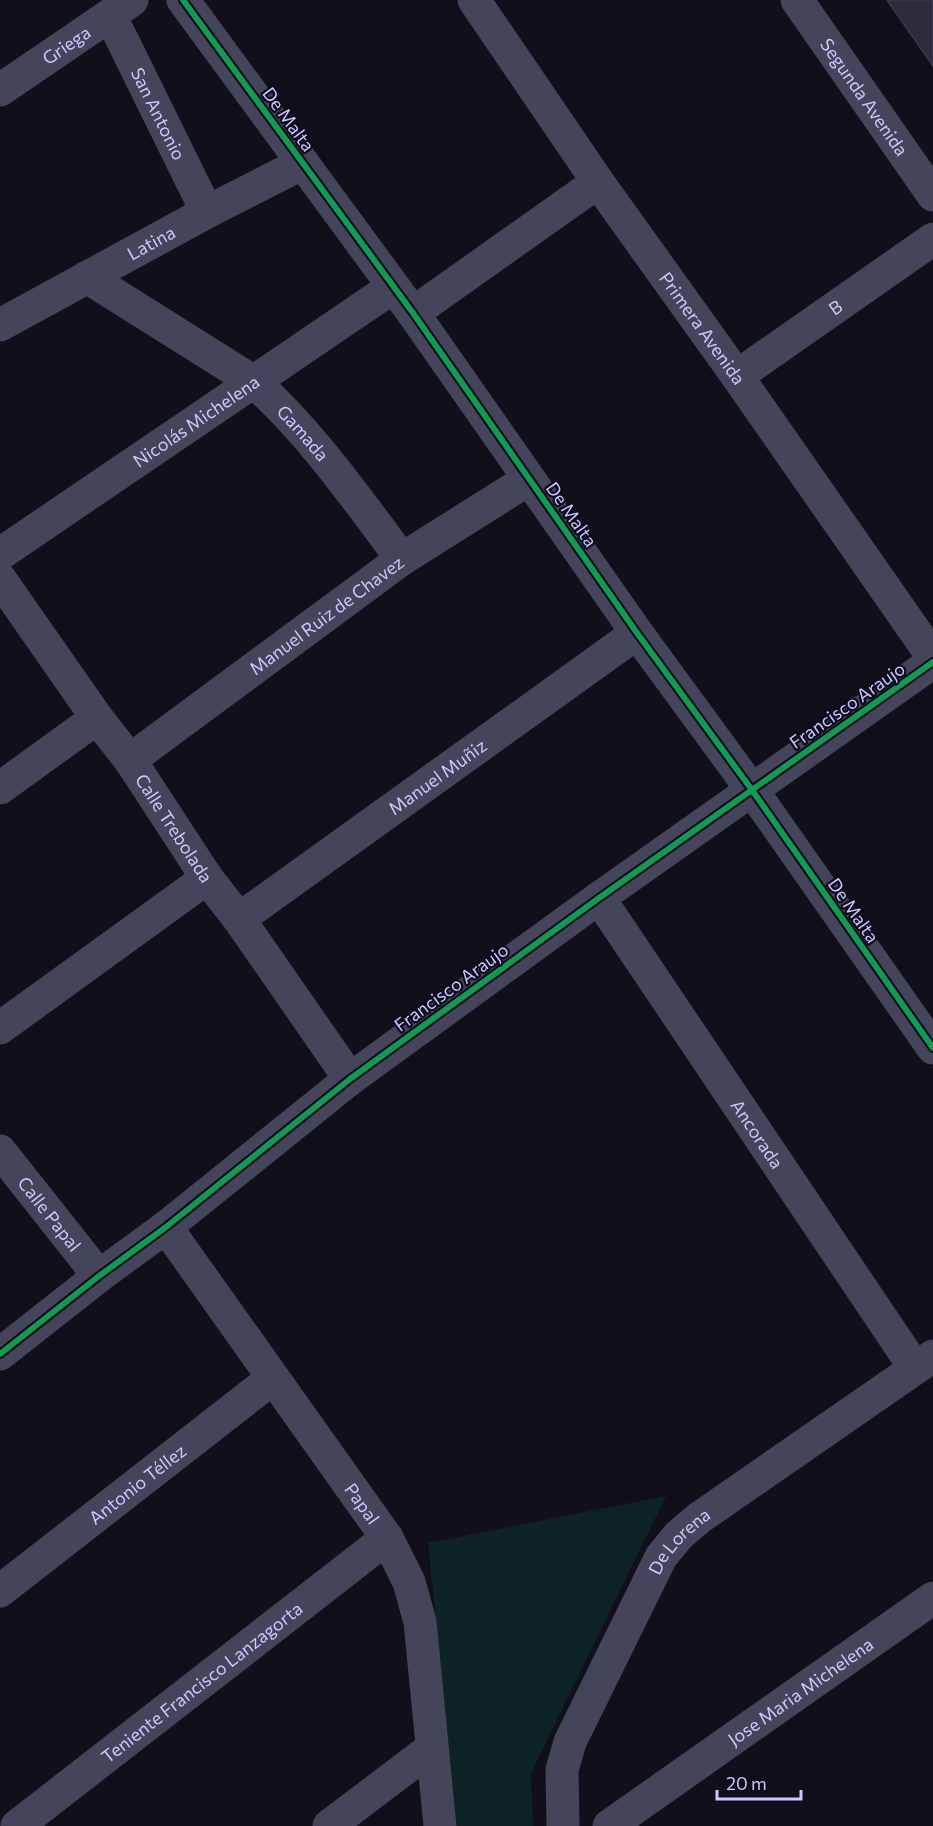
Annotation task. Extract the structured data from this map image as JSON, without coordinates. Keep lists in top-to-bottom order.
{
  "streets": {
    "street": [
      "Griega",
      "Segunda Avenida",
      "San Antonio",
      "De Malta",
      "Latina",
      "B",
      "Primera Avenida",
      "Nicolás Michelena",
      "Gamada",
      "Manuel Ruiz de Chavez",
      "Francisco Araujo",
      "Manuel Muñiz",
      "Calle Trebolada",
      "Ancorada",
      "Calle Papal",
      "Antonio Téllez",
      "Papal",
      "De Lorena",
      "Teniente Francisco Lanzagorta",
      "Jose Maria Michelena"
    ]
  },
  "crossings": [
    ["Griega", "San Antonio"],
    ["San Antonio", "Latina"],
    ["De Malta", "Latina"],
    ["De Malta", "Nicolás Michelena"],
    ["De Malta", "Manuel Ruiz de Chavez"],
    ["De Malta", "Francisco Araujo"],
    ["De Malta", "Manuel Muñiz"],
    ["Latina", "Gamada"],
    ["B", "Primera Avenida"],
    ["Nicolás Michelena", "Gamada"],
    ["Gamada", "Manuel Ruiz de Chavez"],
    ["Manuel Ruiz de Chavez", "Calle Trebolada"],
    ["Francisco Araujo", "Calle Trebolada"],
    ["Francisco Araujo", "Ancorada"],
    ["Francisco Araujo", "Calle Papal"],
    ["Francisco Araujo", "Papal"],
    ["Manuel Muñiz", "Calle Trebolada"],
    ["Ancorada", "De Lorena"],
    ["Antonio Téllez", "Papal"],
    ["Papal", "Teniente Francisco Lanzagorta"]
  ],
  "scale_bar": "20 m"
}
